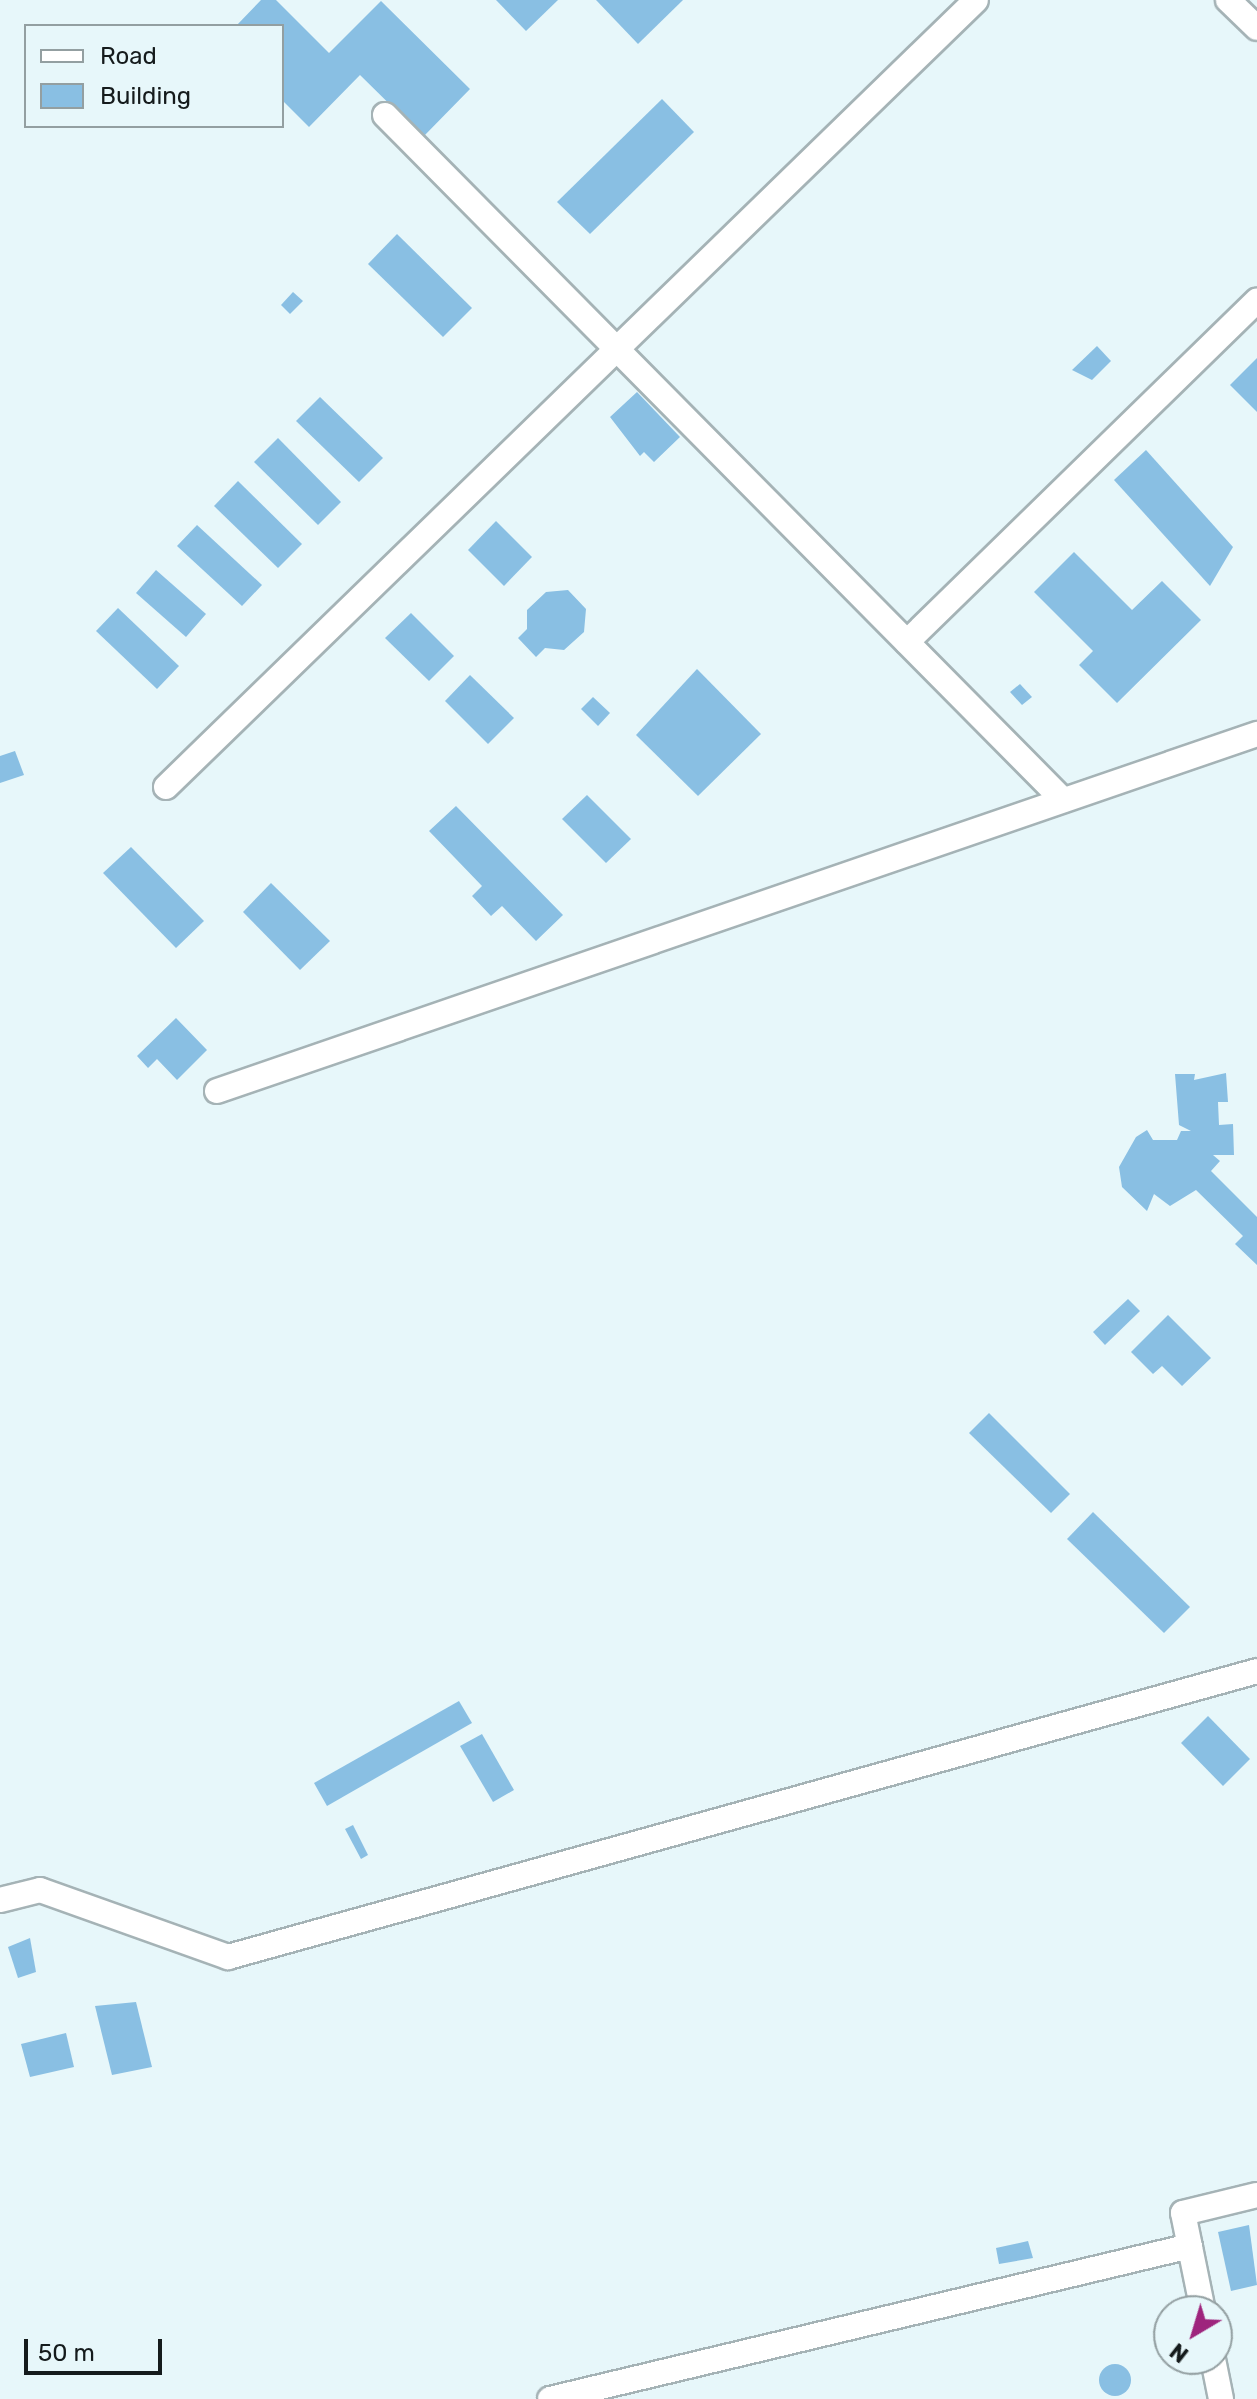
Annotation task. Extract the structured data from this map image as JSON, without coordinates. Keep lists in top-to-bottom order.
{
  "legend": ["Road", "Building"],
  "scale_bar": "50 m",
  "north": "bottom left"
}
